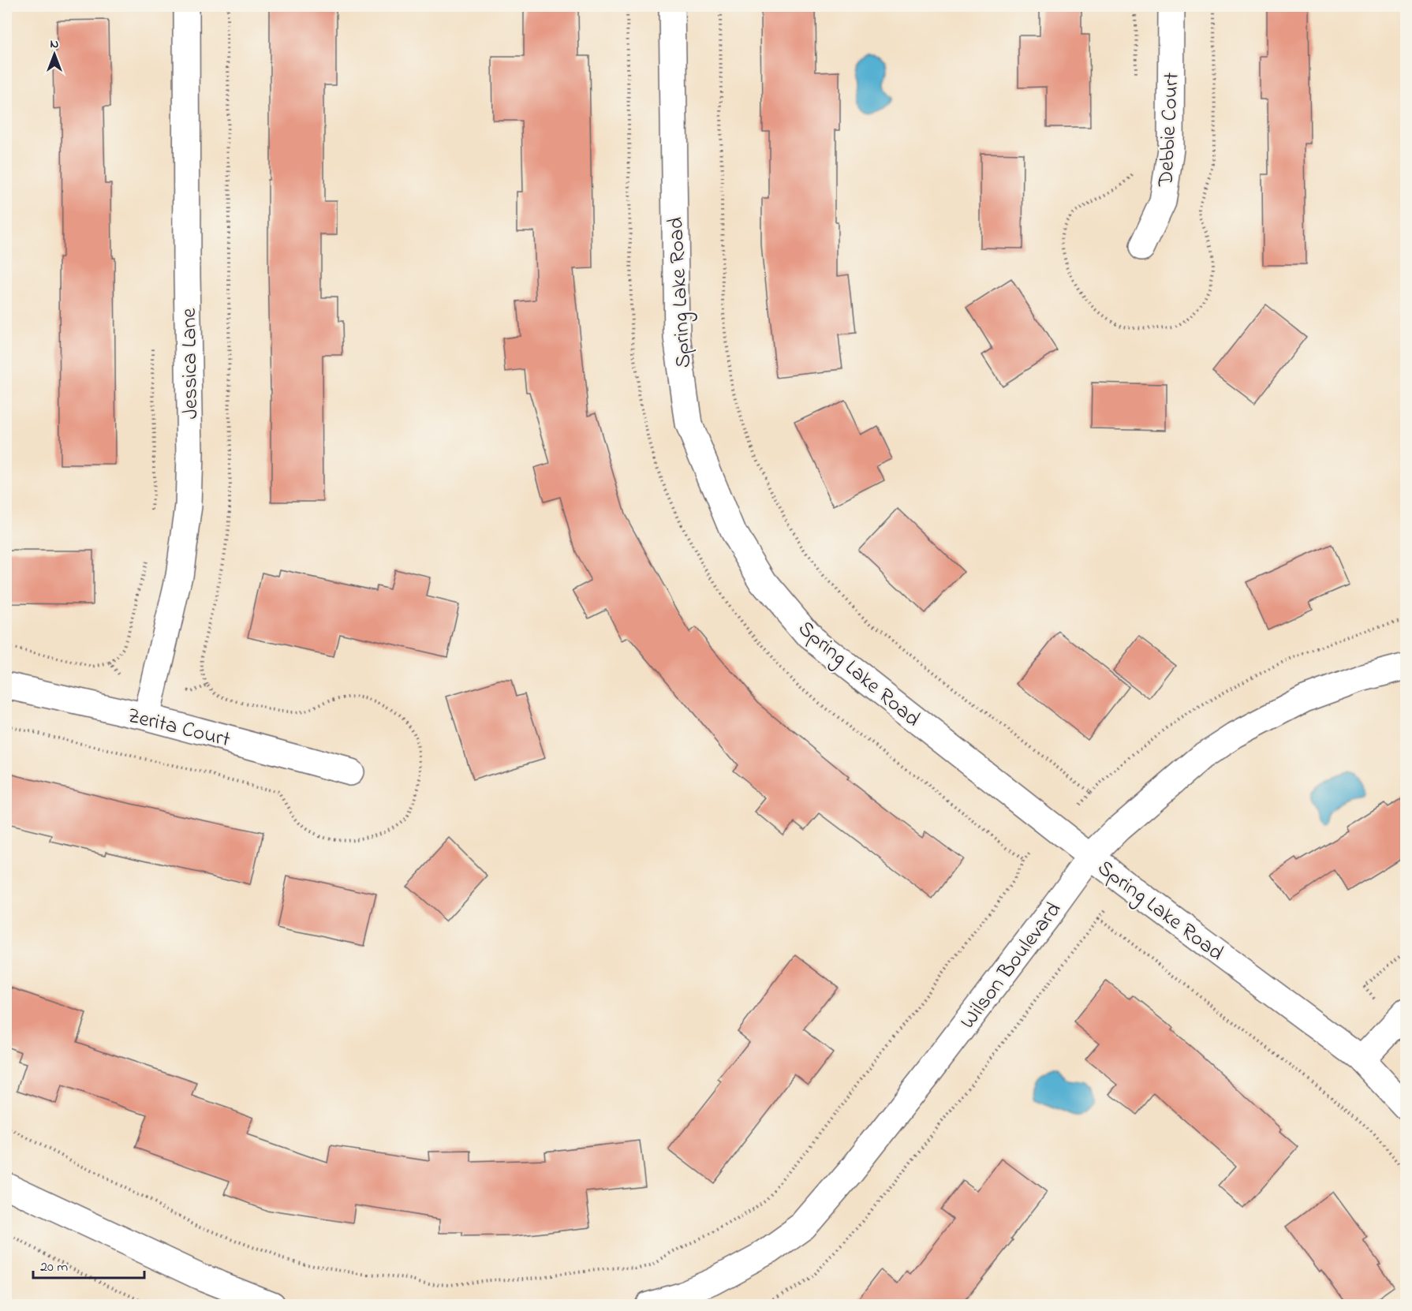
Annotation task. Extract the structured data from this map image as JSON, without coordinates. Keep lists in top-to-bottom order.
{
  "streets": {
    "street": [
      "Debbie Court",
      "Spring Lake Road",
      "Jessica Lane",
      "Zerita Court",
      "Wilson Boulevard"
    ]
  },
  "crossings": [
    ["Spring Lake Road", "Wilson Boulevard"],
    ["Jessica Lane", "Zerita Court"]
  ],
  "scale_bar": "20 m",
  "north": "top"
}
